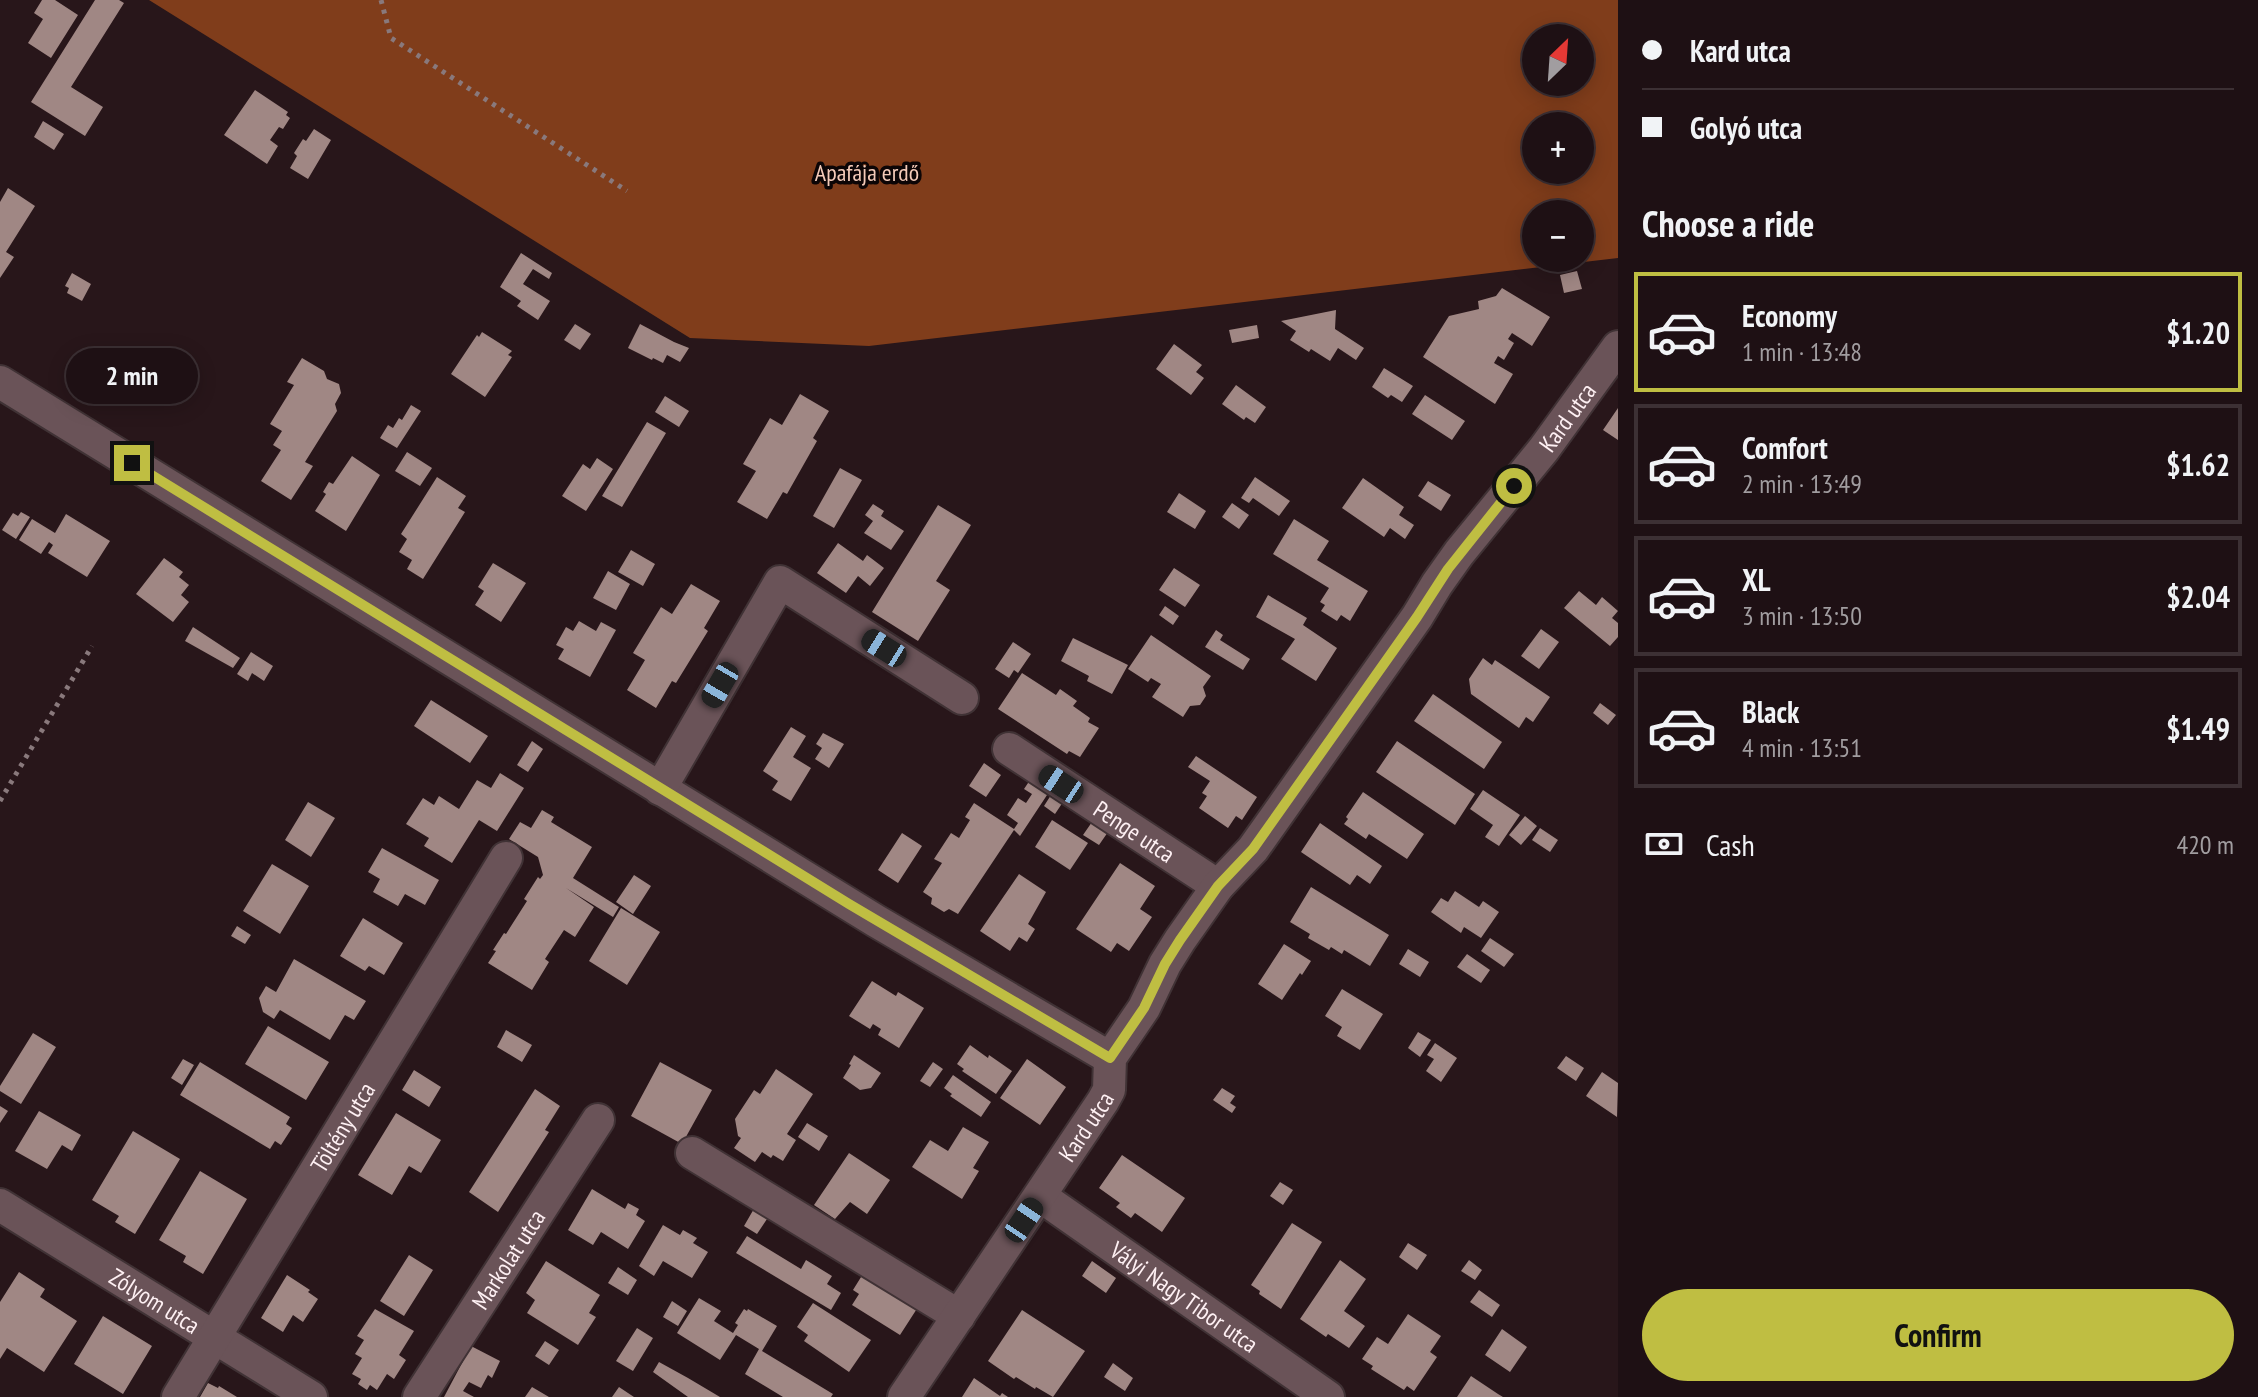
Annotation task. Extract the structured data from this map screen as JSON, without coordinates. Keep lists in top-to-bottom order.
{
  "streets": {
    "street": [
      "Kard utca",
      "Penge utca",
      "Töltény utca",
      "Markolat utca",
      "Vályi Nagy Tibor utca",
      "Zólyom utca"
    ]
  },
  "crossings": [
    ["Kard utca", "Penge utca"],
    ["Kard utca", "Vályi Nagy Tibor utca"],
    ["Töltény utca", "Zólyom utca"]
  ],
  "parks": ["Apafája erdő"],
  "north": "top right",
  "page": {
    "banner": ["Kard utca", "Golyó utca"],
    "map_buttons": ["+", "−"],
    "heading": "Choose a ride",
    "list": [
      {
        "name": "Economy",
        "note": "1 min · 13:48",
        "value": "$1.20"
      },
      {
        "name": "Comfort",
        "note": "2 min · 13:49",
        "value": "$1.62"
      },
      {
        "name": "XL",
        "note": "3 min · 13:50",
        "value": "$2.04"
      },
      {
        "name": "Black",
        "note": "4 min · 13:51",
        "value": "$1.49"
      }
    ],
    "bubble": "2 min",
    "pay": ["Cash", "420 m"],
    "buttons": "Confirm"
  }
}
